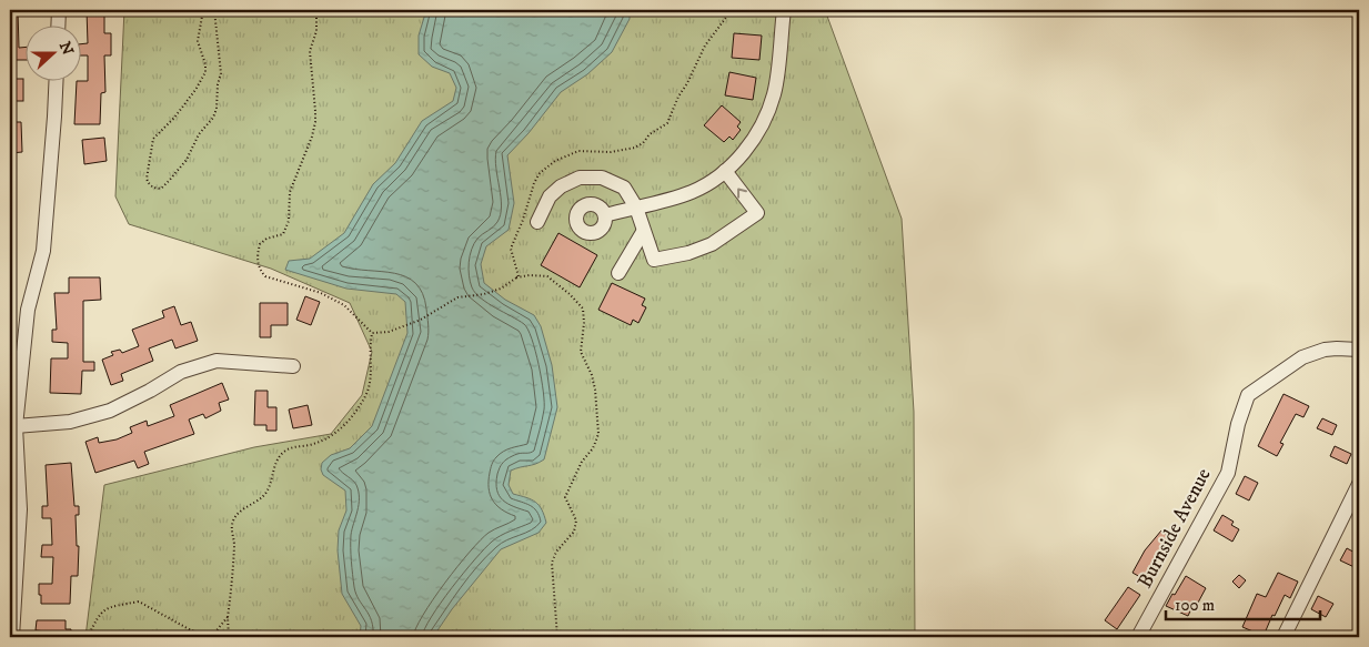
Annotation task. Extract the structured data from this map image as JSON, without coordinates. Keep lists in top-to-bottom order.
{
  "streets": {
    "street": ["Burnside Avenue"]
  },
  "scale_bar": "100 m",
  "north": "right"
}
